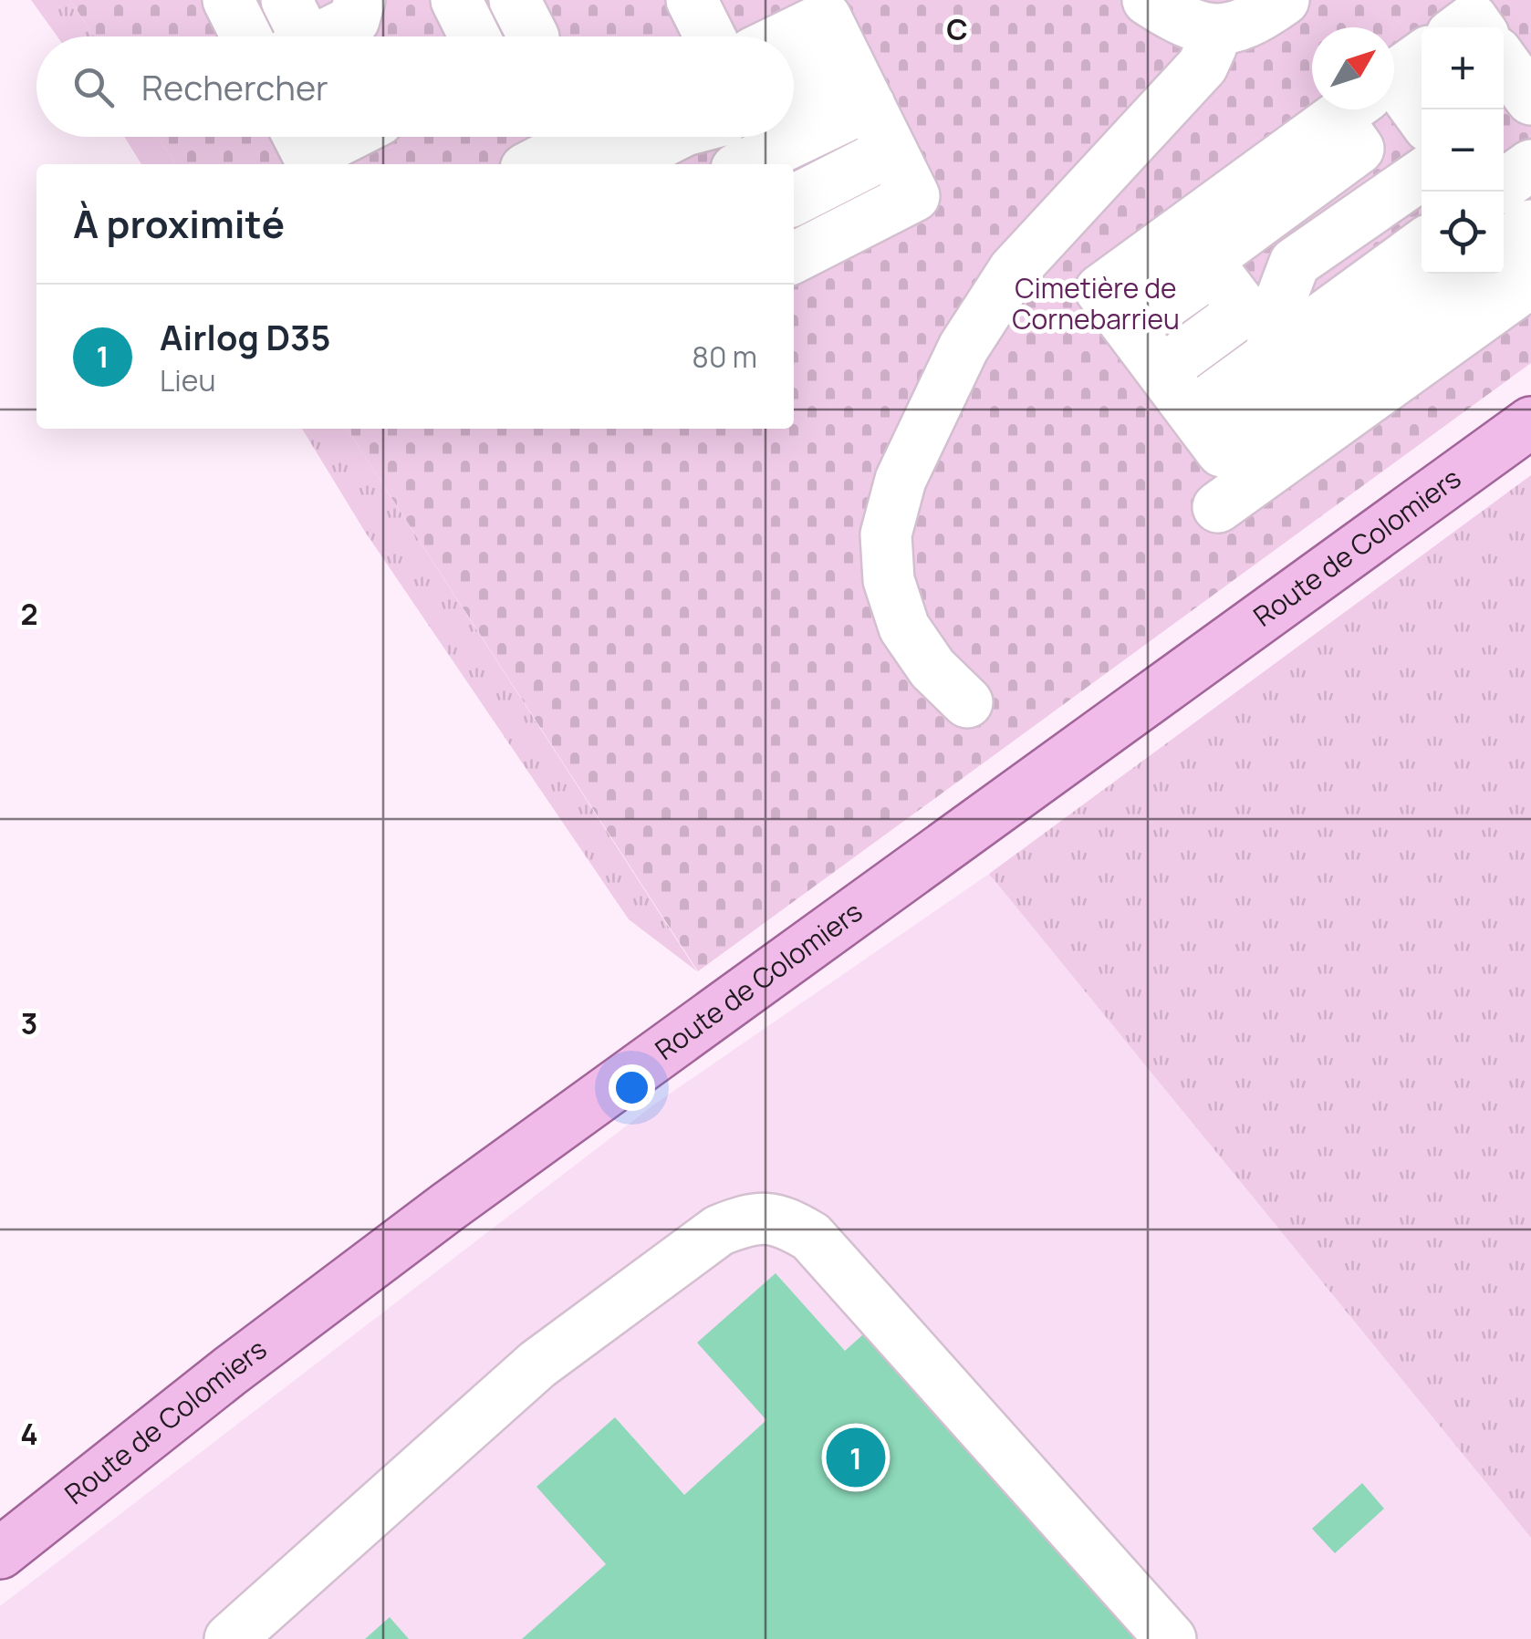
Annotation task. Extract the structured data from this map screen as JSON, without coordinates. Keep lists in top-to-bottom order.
{
  "streets": {
    "main road": ["Route de Colomiers"]
  },
  "parks": ["Cimetière de Cornebarrieu"],
  "north": "top right",
  "page": {
    "map_buttons": ["+", "−"],
    "search": "Rechercher",
    "heading": "À proximité",
    "list": [
      {
        "mark": "1",
        "name": "Airlog D35",
        "note": "Lieu",
        "value": "80 m"
      }
    ],
    "pins": "1"
  },
  "grid": {
    "columns": ["C"],
    "rows": ["2", "3", "4"]
  }
}
